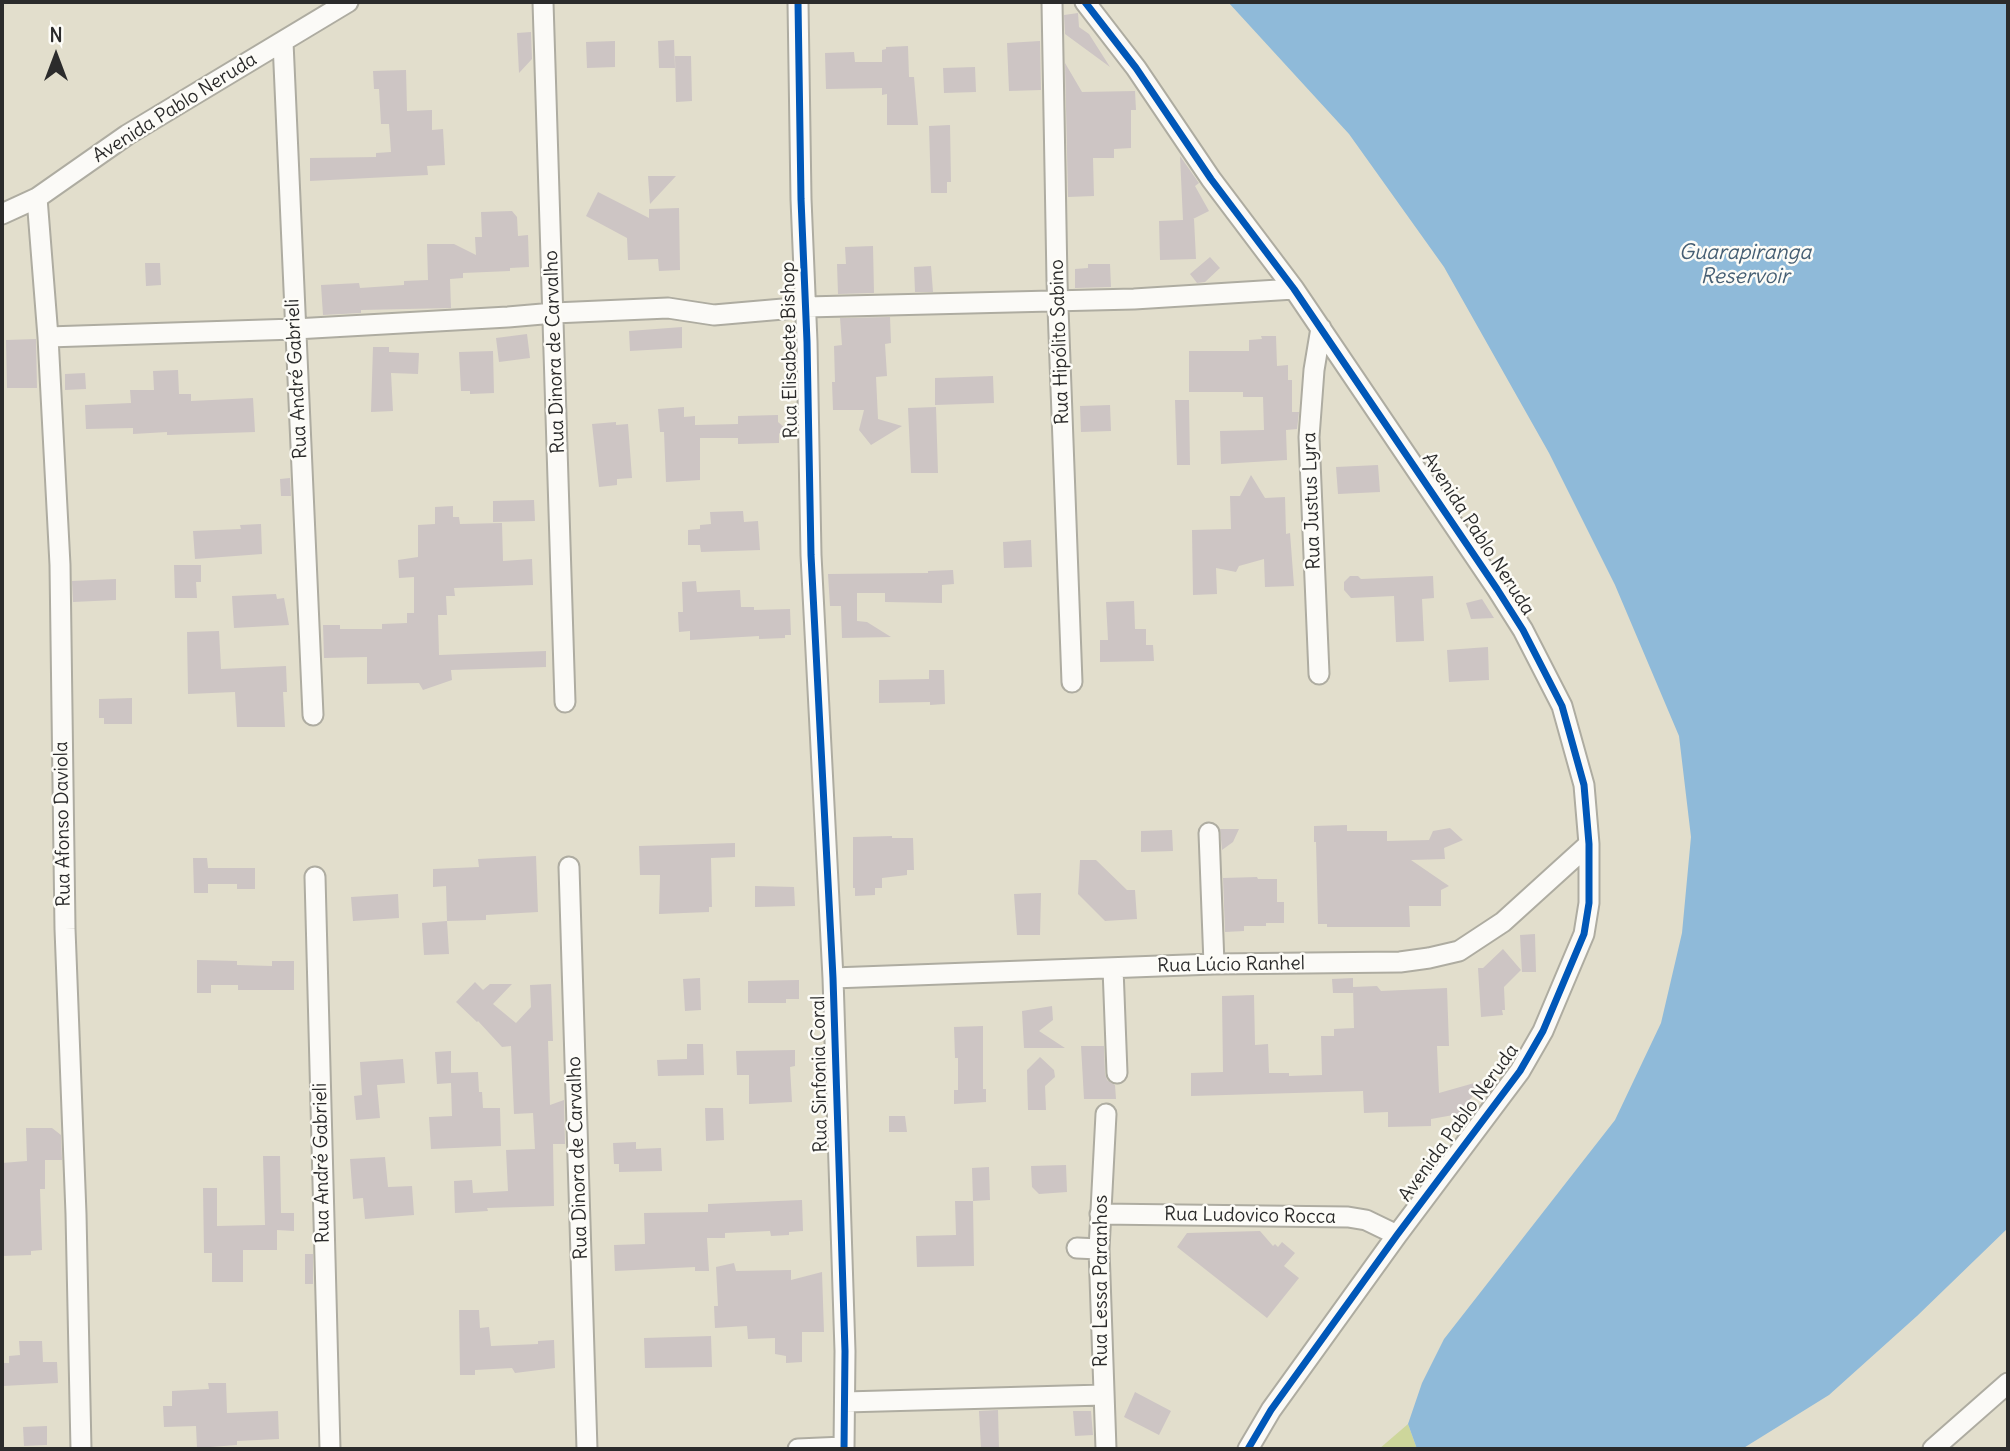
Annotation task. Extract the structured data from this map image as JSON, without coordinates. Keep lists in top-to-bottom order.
{
  "streets": {
    "street": [
      "Avenida Pablo Neruda",
      "Rua Hipólito Sabino",
      "Rua Elisabete Bishop",
      "Rua Dinora de Carvalho",
      "Rua André Gabrieli",
      "Rua Justus Lyra",
      "Rua Afonso Daviola",
      "Rua Lúcio Ranhel",
      "Rua Sinfonia Coral",
      "Rua Ludovico Rocca",
      "Rua Lessa Paranhos"
    ]
  },
  "crossings": [
    ["Avenida Pablo Neruda", "Rua André Gabrieli"],
    ["Avenida Pablo Neruda", "Rua Justus Lyra"],
    ["Avenida Pablo Neruda", "Rua Afonso Daviola"],
    ["Avenida Pablo Neruda", "Rua Lúcio Ranhel"],
    ["Avenida Pablo Neruda", "Rua Ludovico Rocca"],
    ["Rua Elisabete Bishop", "Rua Sinfonia Coral"],
    ["Rua Lúcio Ranhel", "Rua Sinfonia Coral"],
    ["Rua Ludovico Rocca", "Rua Lessa Paranhos"]
  ],
  "water": ["Guarapiranga Reservoir"],
  "north": "top"
}
